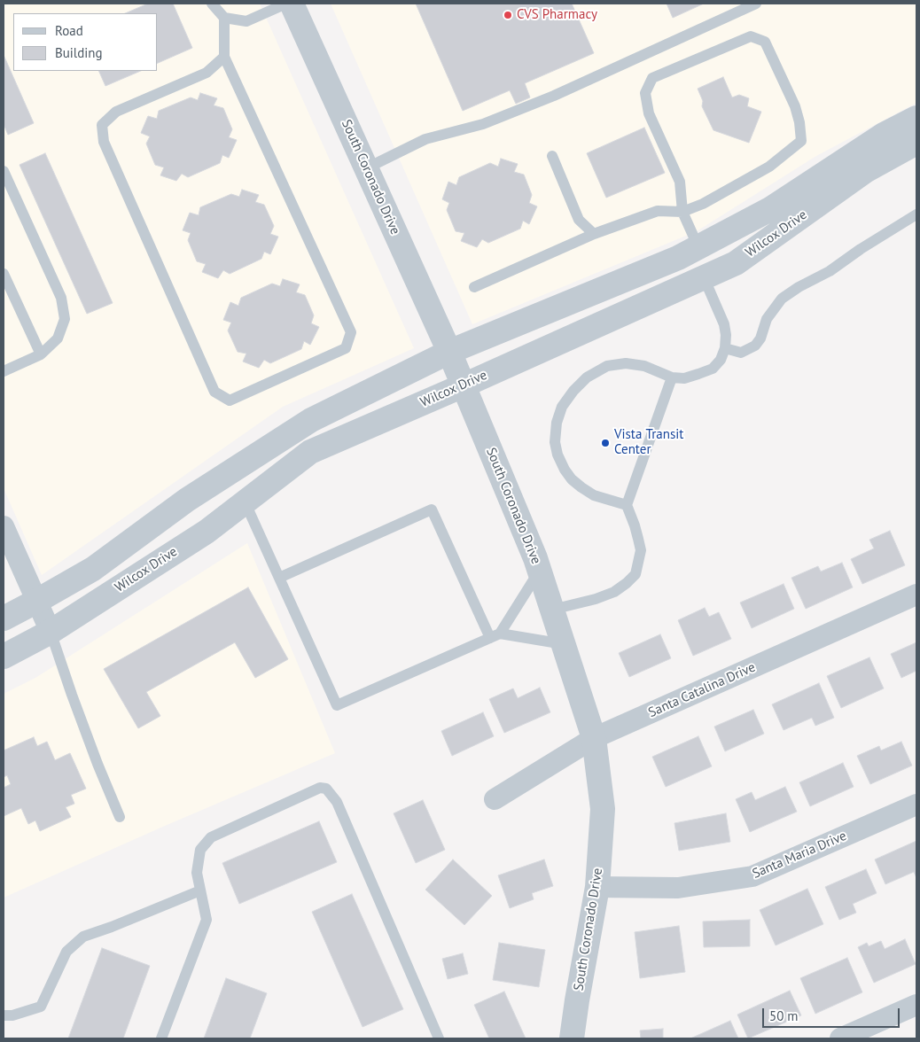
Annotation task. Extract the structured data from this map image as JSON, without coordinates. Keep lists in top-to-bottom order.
{
  "streets": {
    "street": [
      "South Coronado Drive",
      "Wilcox Drive",
      "Santa Catalina Drive",
      "Santa Maria Drive"
    ]
  },
  "crossings": [
    ["South Coronado Drive", "Wilcox Drive"],
    ["South Coronado Drive", "Santa Catalina Drive"],
    ["South Coronado Drive", "Santa Maria Drive"]
  ],
  "places": ["CVS Pharmacy", "Vista Transit Center"],
  "legend": ["Road", "Building"],
  "scale_bar": "50 m"
}
